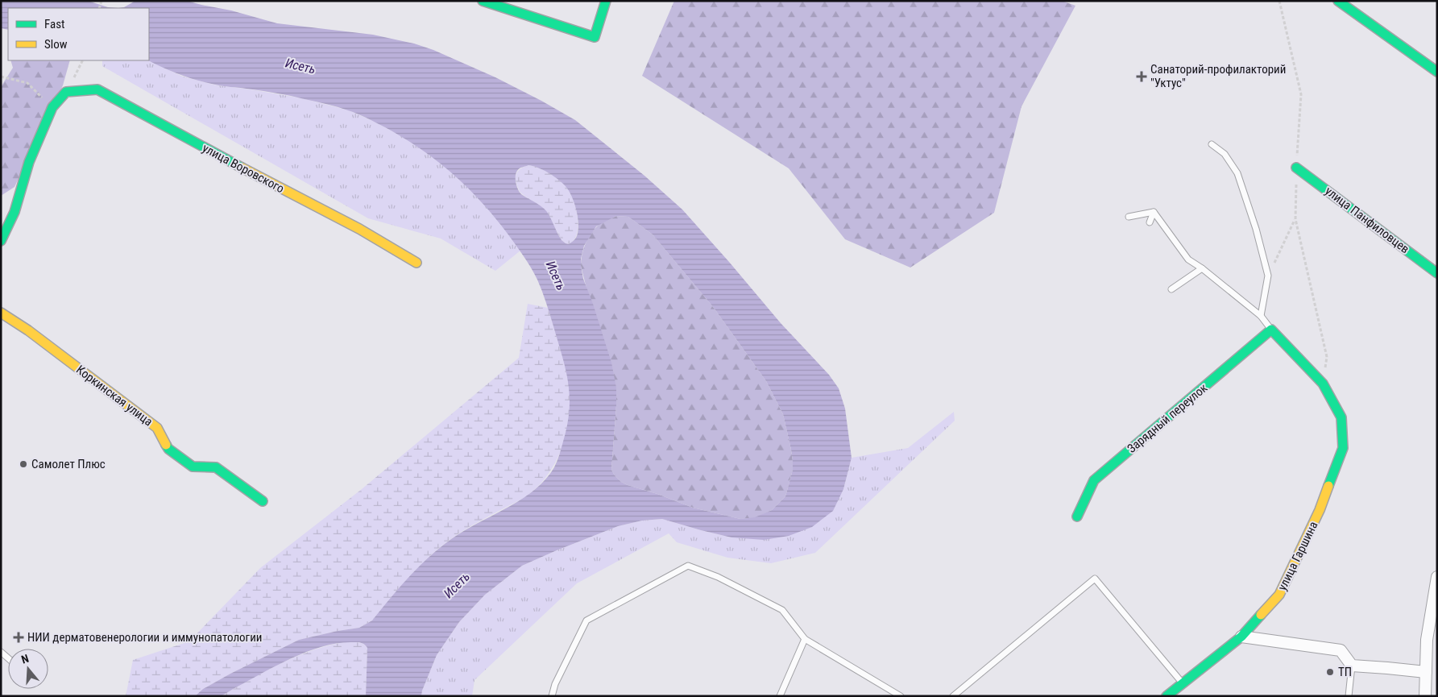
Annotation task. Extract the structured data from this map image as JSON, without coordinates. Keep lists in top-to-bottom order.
{
  "streets": {
    "street": [
      "улица Воровского",
      "улица Панфиловцев",
      "Коркинская улица",
      "Зарядный переулок",
      "улица Гаршина"
    ]
  },
  "water": ["Исеть"],
  "places": {
    "health": ["Санаторий-профилакторий \"Уктус\"", "НИИ дерматовенерологии и иммунопатологии"],
    "other": ["Самолет Плюс", "ТП"]
  },
  "legend": ["Fast", "Slow"],
  "north": "top"
}
